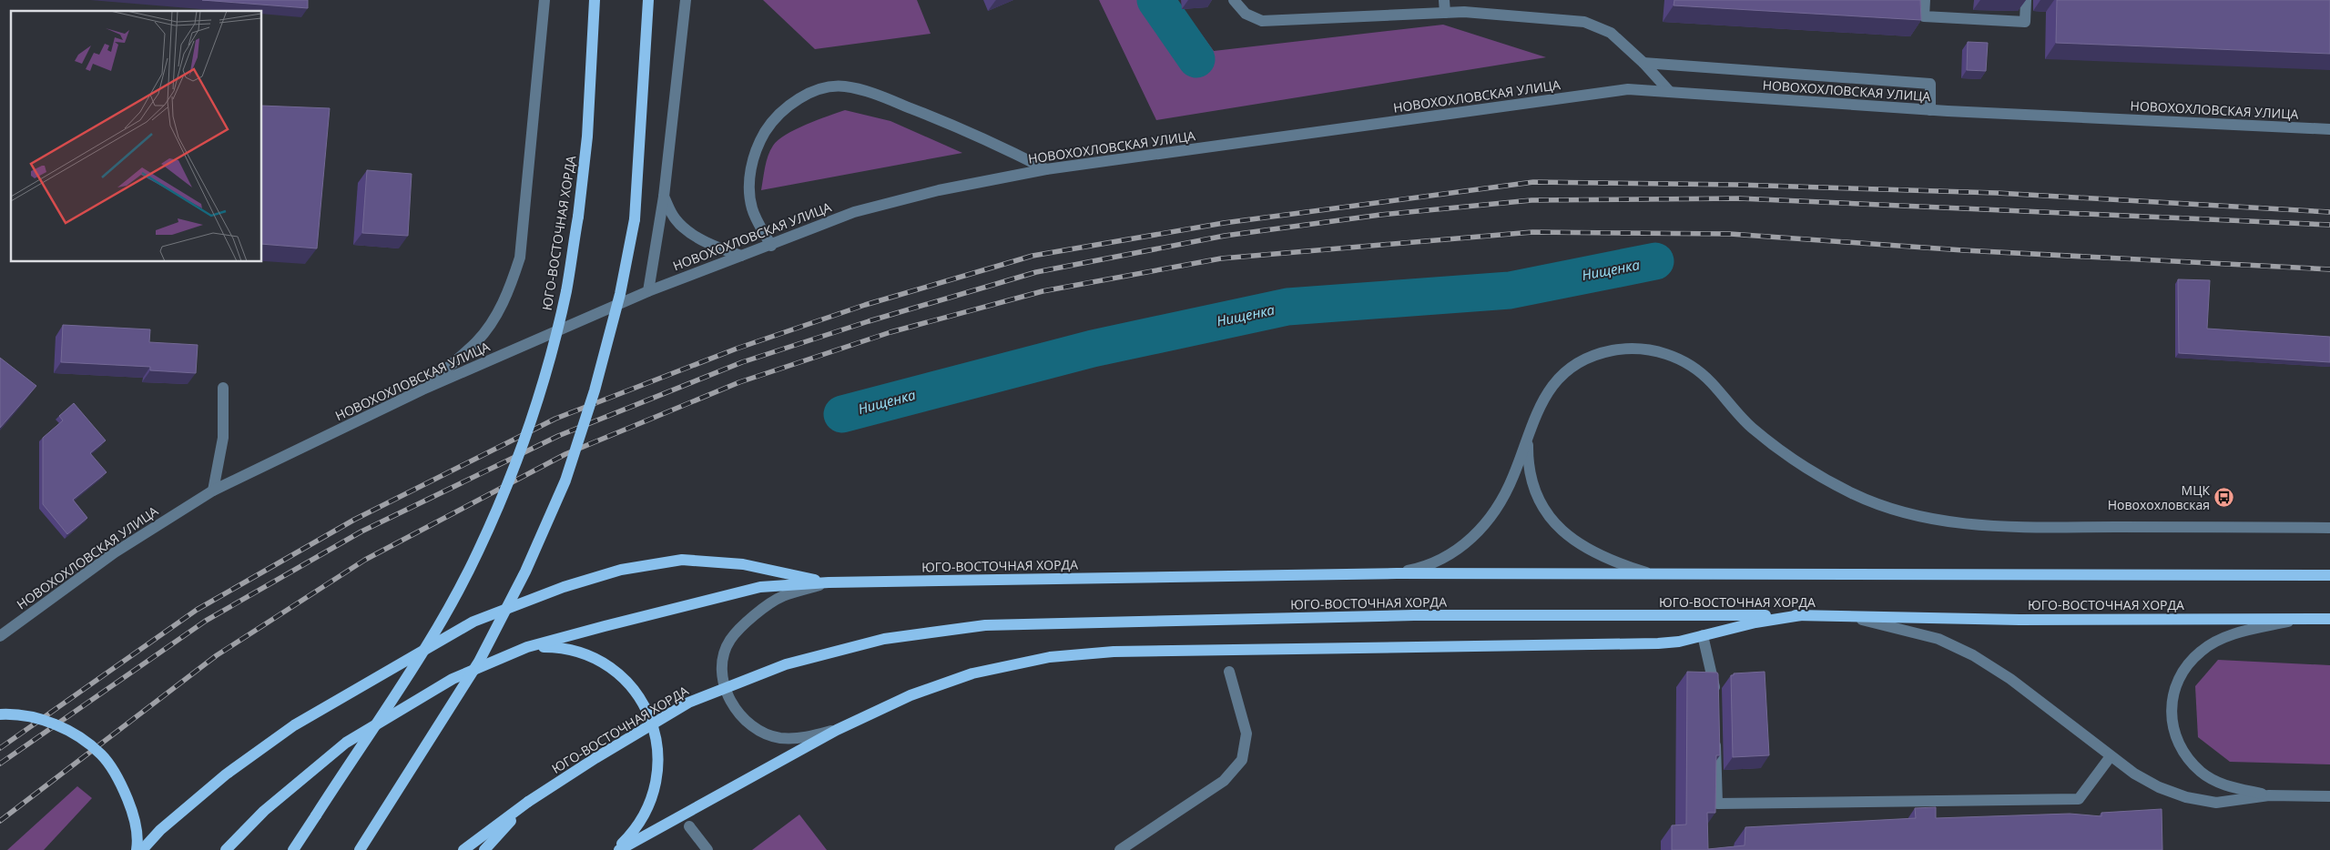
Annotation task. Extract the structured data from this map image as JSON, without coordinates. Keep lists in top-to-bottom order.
{
  "streets": {
    "main road": ["ЮГО-ВОСТОЧНАЯ ХОРДА"],
    "street": ["НОВОХОХЛОВСКАЯ УЛИЦА"]
  },
  "water": ["Нищенка"],
  "places": {
    "bus stop": ["МЦК Новохохловская"]
  }
}
